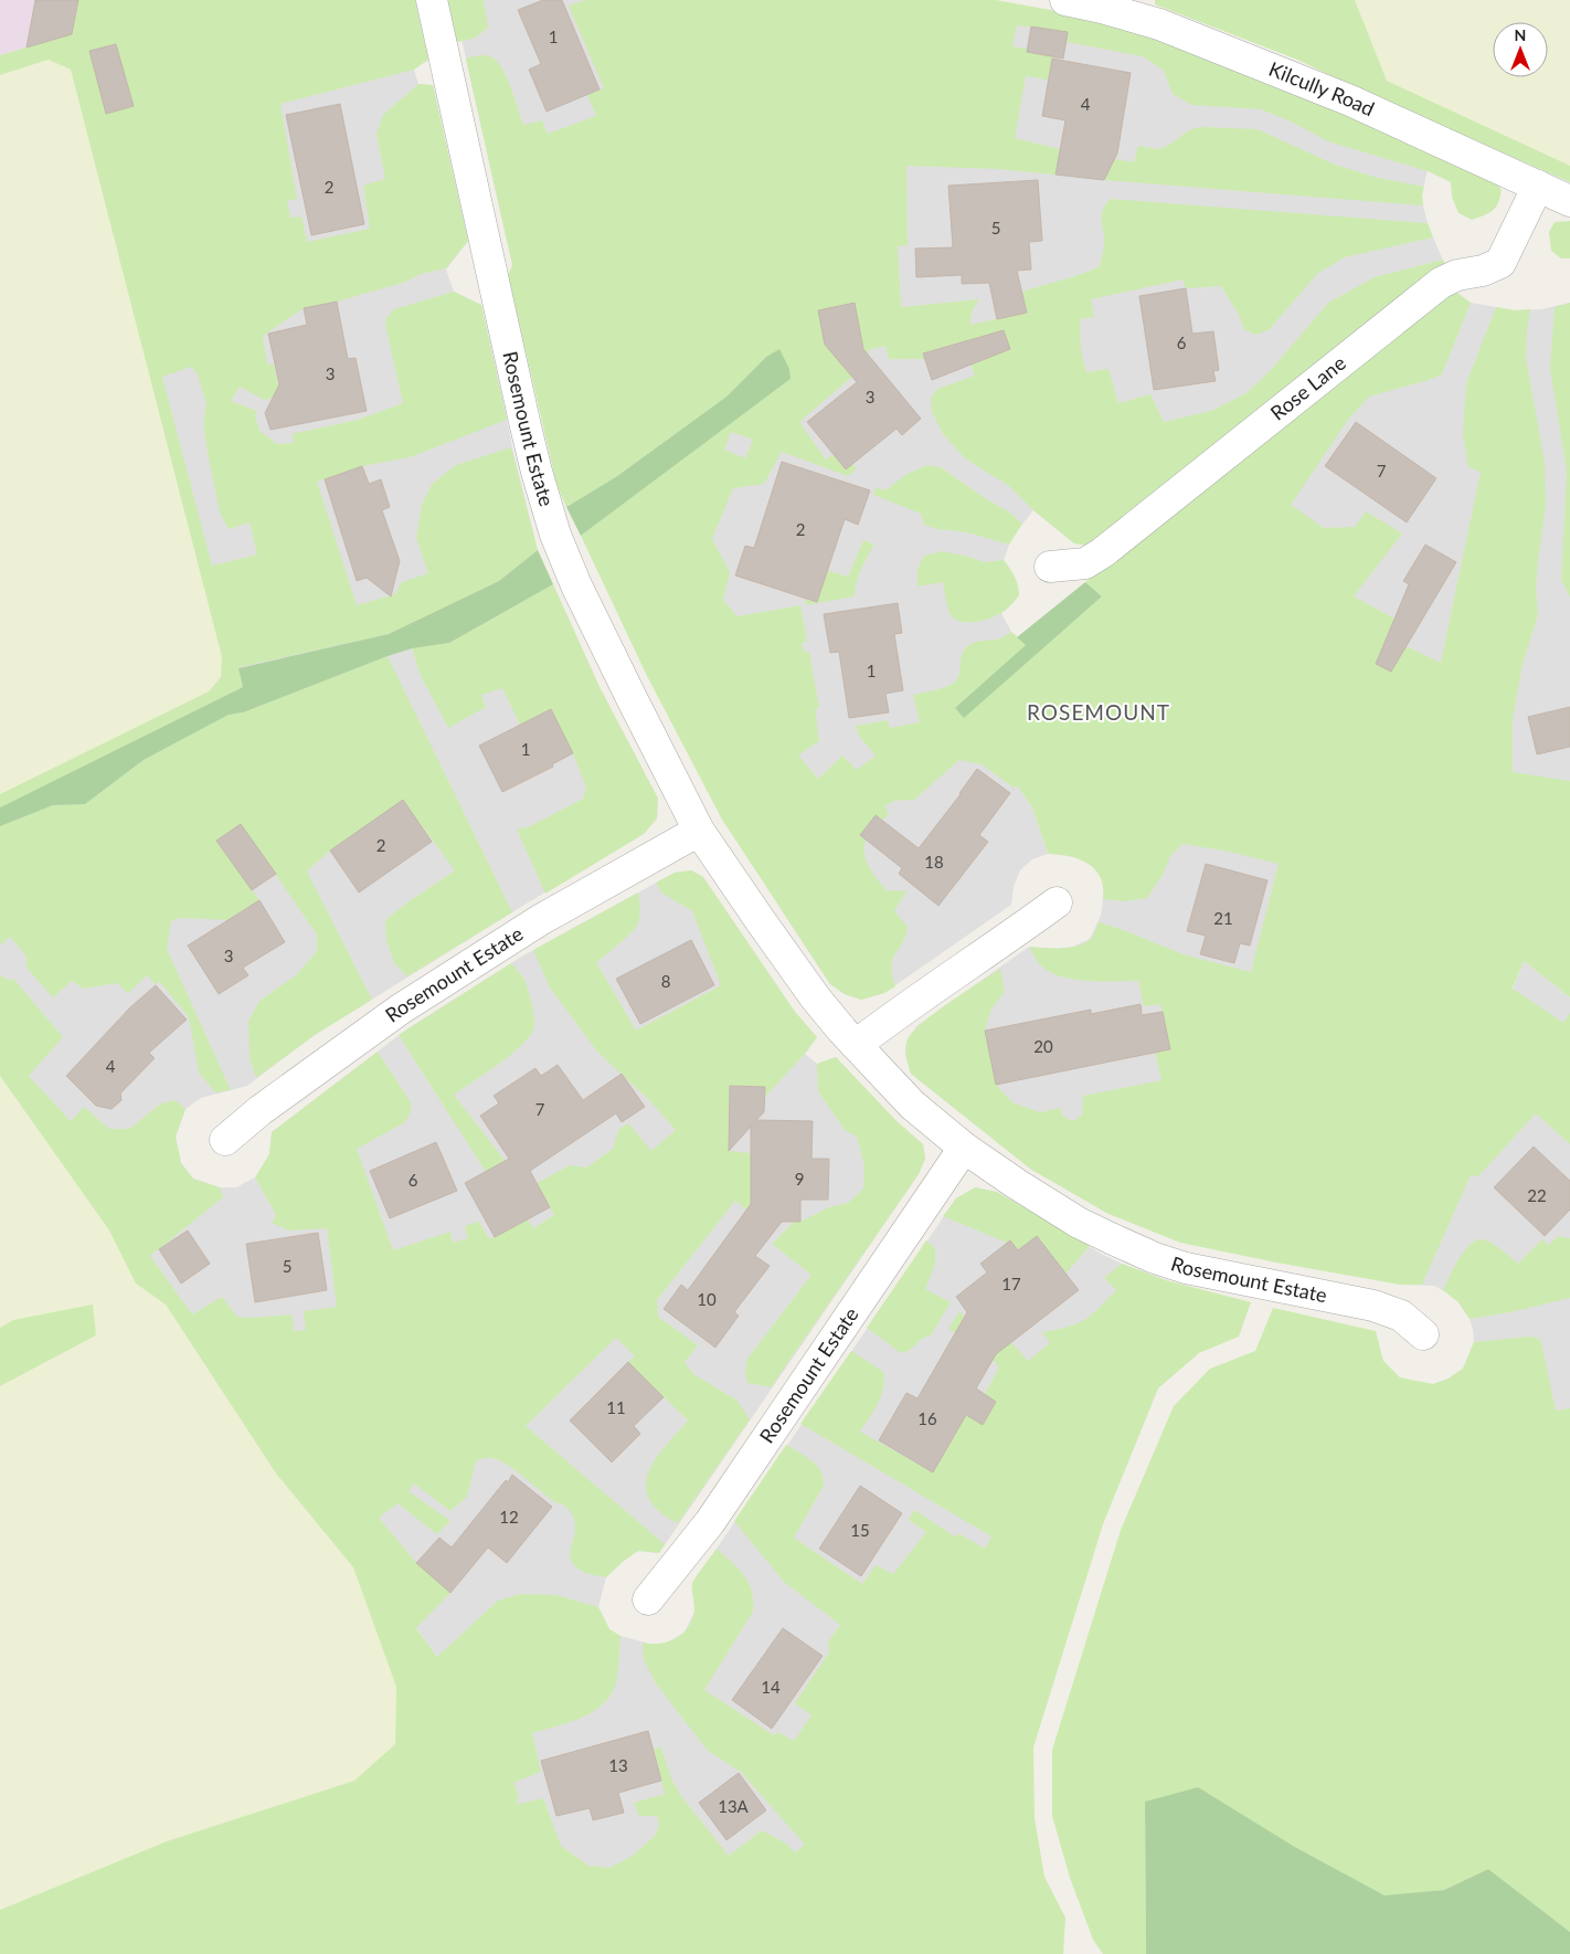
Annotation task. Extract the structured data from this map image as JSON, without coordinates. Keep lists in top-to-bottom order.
{
  "streets": {
    "street": ["Kilcully Road", "Rose Lane", "Rosemount Estate"]
  },
  "crossings": [
    ["Kilcully Road", "Rose Lane"]
  ],
  "districts": ["ROSEMOUNT"],
  "house_numbers": [
    "1",
    "4",
    "2",
    "5",
    "6",
    "3",
    "3",
    "7",
    "2",
    "1",
    "1",
    "2",
    "18",
    "21",
    "3",
    "8",
    "20",
    "4",
    "7",
    "9",
    "6",
    "22",
    "5",
    "17",
    "10",
    "11",
    "16",
    "12",
    "15",
    "14",
    "13",
    "13A"
  ],
  "north": "top"
}
